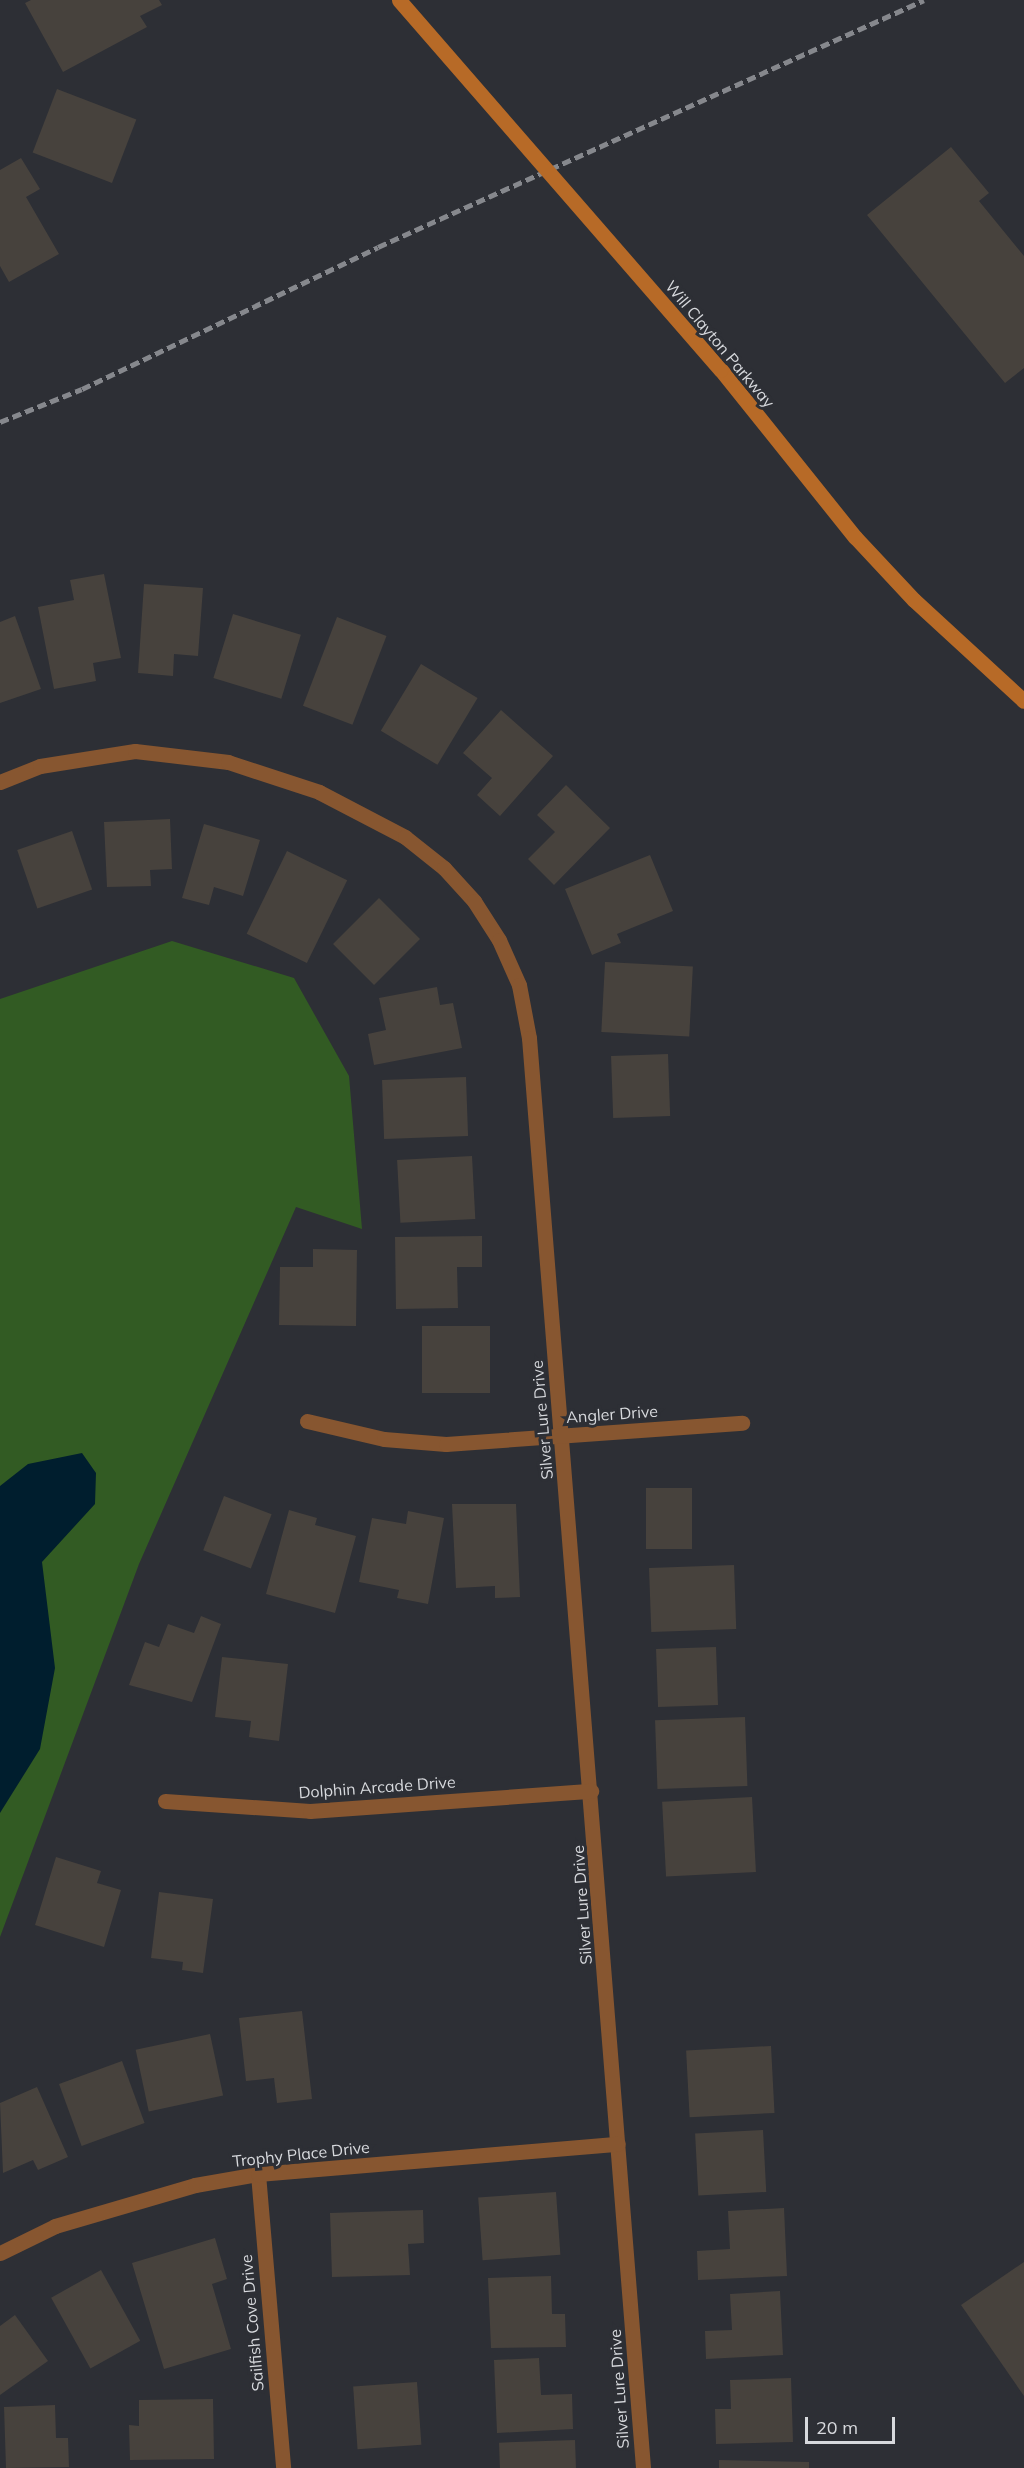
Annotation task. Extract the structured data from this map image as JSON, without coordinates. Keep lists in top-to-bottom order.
{
  "streets": {
    "street": [
      "Will Clayton Parkway",
      "Angler Drive",
      "Silver Lure Drive",
      "Dolphin Arcade Drive",
      "Trophy Place Drive",
      "Sailfish Cove Drive"
    ]
  },
  "crossings": [
    ["Angler Drive", "Silver Lure Drive"],
    ["Silver Lure Drive", "Dolphin Arcade Drive"],
    ["Silver Lure Drive", "Trophy Place Drive"],
    ["Trophy Place Drive", "Sailfish Cove Drive"]
  ],
  "scale_bar": "20 m"
}
